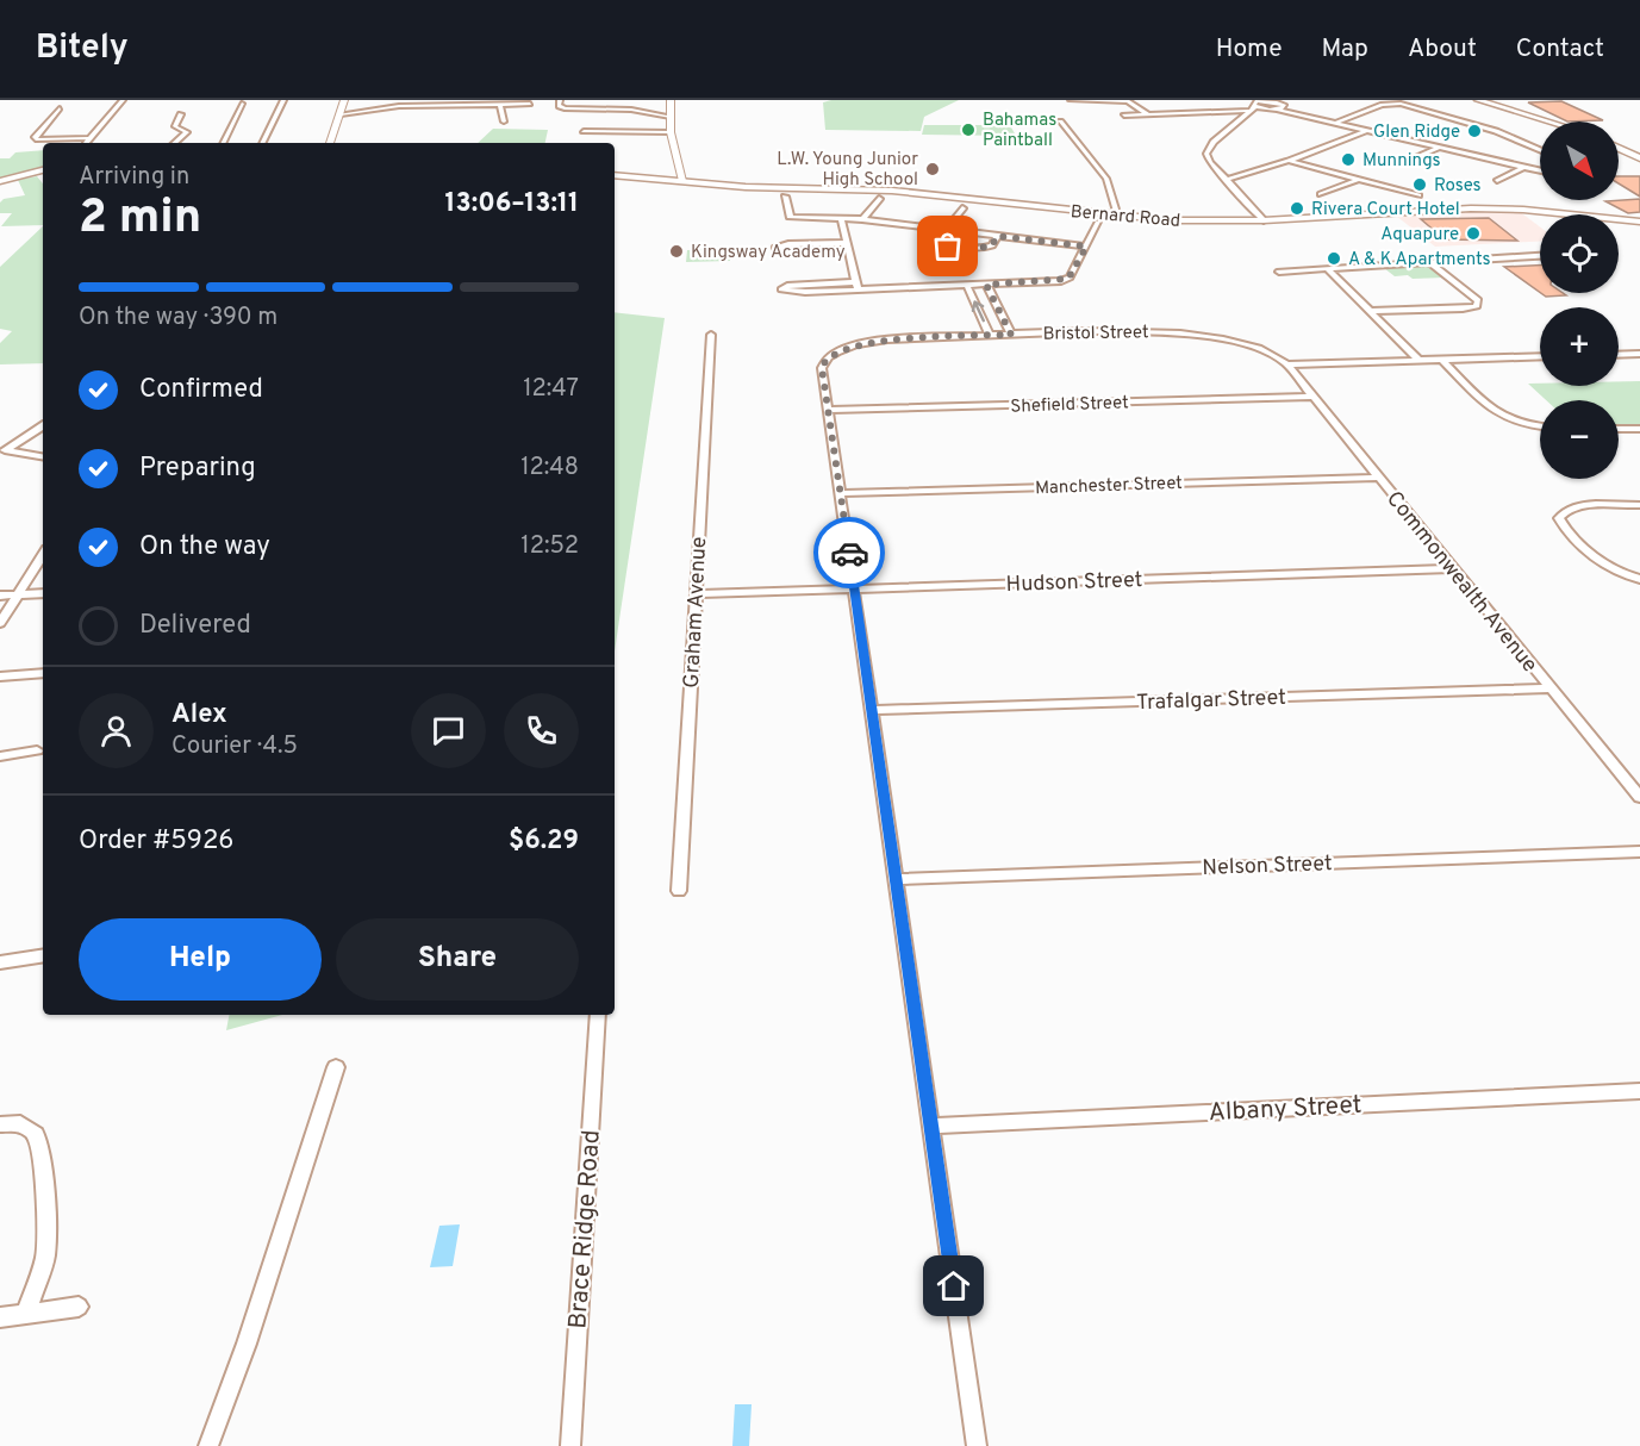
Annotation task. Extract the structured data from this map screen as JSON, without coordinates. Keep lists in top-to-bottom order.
{
  "streets": {
    "main road": ["Bernard Road"],
    "street": [
      "Bristol Street",
      "Shefield Street",
      "Manchester Street",
      "Hudson Street",
      "Commonwealth Avenue",
      "Graham Avenue",
      "Trafalgar Street",
      "Nelson Street",
      "Albany Street",
      "Brace Ridge Road"
    ]
  },
  "crossings": [
    ["Bristol Street", "Shefield Street"],
    ["Bristol Street", "Commonwealth Avenue"],
    ["Shefield Street", "Commonwealth Avenue"],
    ["Manchester Street", "Commonwealth Avenue"],
    ["Hudson Street", "Commonwealth Avenue"],
    ["Hudson Street", "Graham Avenue"],
    ["Commonwealth Avenue", "Trafalgar Street"]
  ],
  "places": [
    "Bahamas Paintball",
    "Glen Ridge",
    "Munnings",
    "L.W. Young Junior High School",
    "Roses",
    "Rivera Court Hotel",
    "Aquapure",
    "Kingsway Academy",
    "A & K Apartments"
  ],
  "north": "bottom right",
  "page": {
    "header": "Bitely",
    "nav": [
      "Home",
      "Map",
      "About",
      "Contact"
    ],
    "map_buttons": ["+", "−"],
    "heading": ["2 min", "Arriving in", "13:06–13:11"],
    "panel": [
      "Alex",
      "Courier · 4.5",
      "Order #5926",
      "$6.29"
    ],
    "bar": "On the way · 390 m",
    "list": [
      ["Confirmed", "12:47"],
      ["Preparing", "12:48"],
      ["On the way", "12:52"],
      "Delivered"
    ],
    "buttons": ["Help", "Share"]
  }
}
